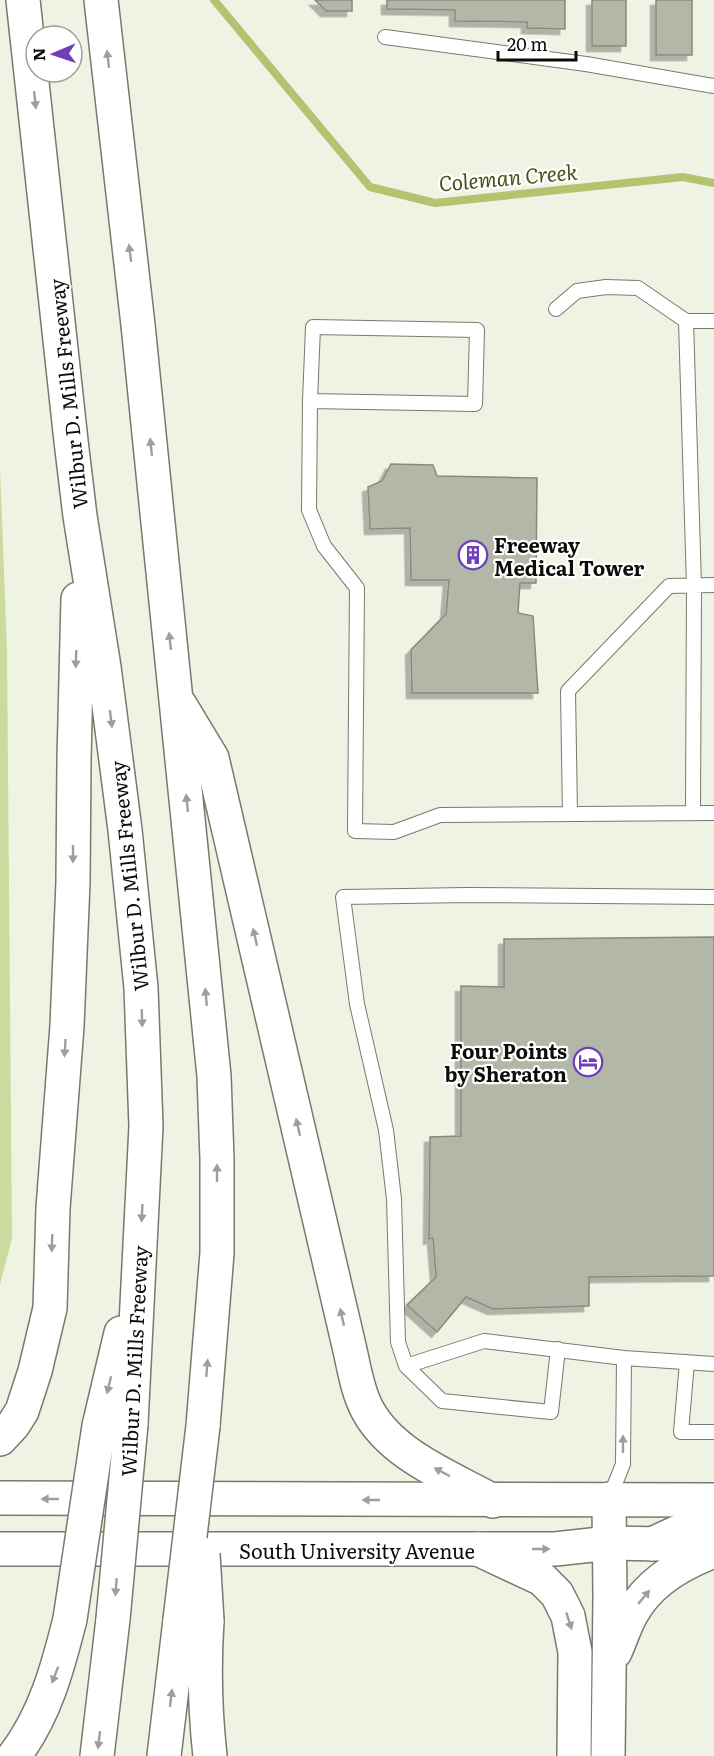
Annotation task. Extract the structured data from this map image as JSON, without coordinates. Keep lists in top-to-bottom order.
{
  "streets": {
    "main road": ["Wilbur D. Mills Freeway", "South University Avenue"]
  },
  "water": ["Coleman Creek"],
  "places": {
    "building": ["Freeway Medical Tower"],
    "hotel": ["Four Points by Sheraton"]
  },
  "scale_bar": "20 m",
  "north": "left"
}
